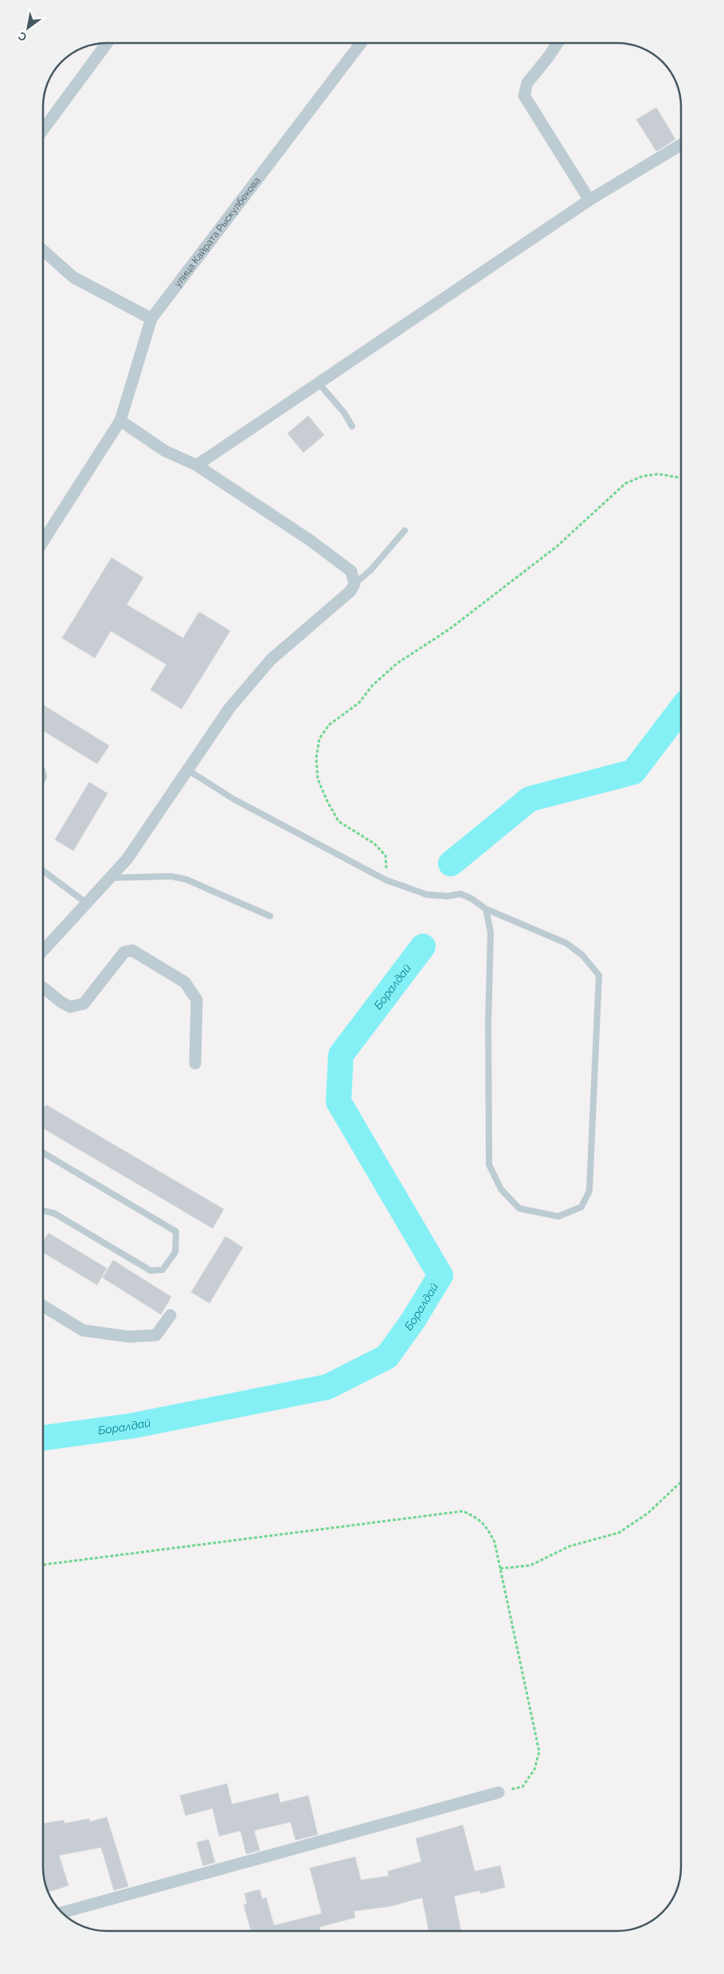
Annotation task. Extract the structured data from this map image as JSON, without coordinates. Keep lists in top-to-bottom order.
{
  "streets": {
    "street": ["улица Кайрата Рыскулбекова"]
  },
  "water": ["Боралдай"],
  "north": "bottom left"
}
